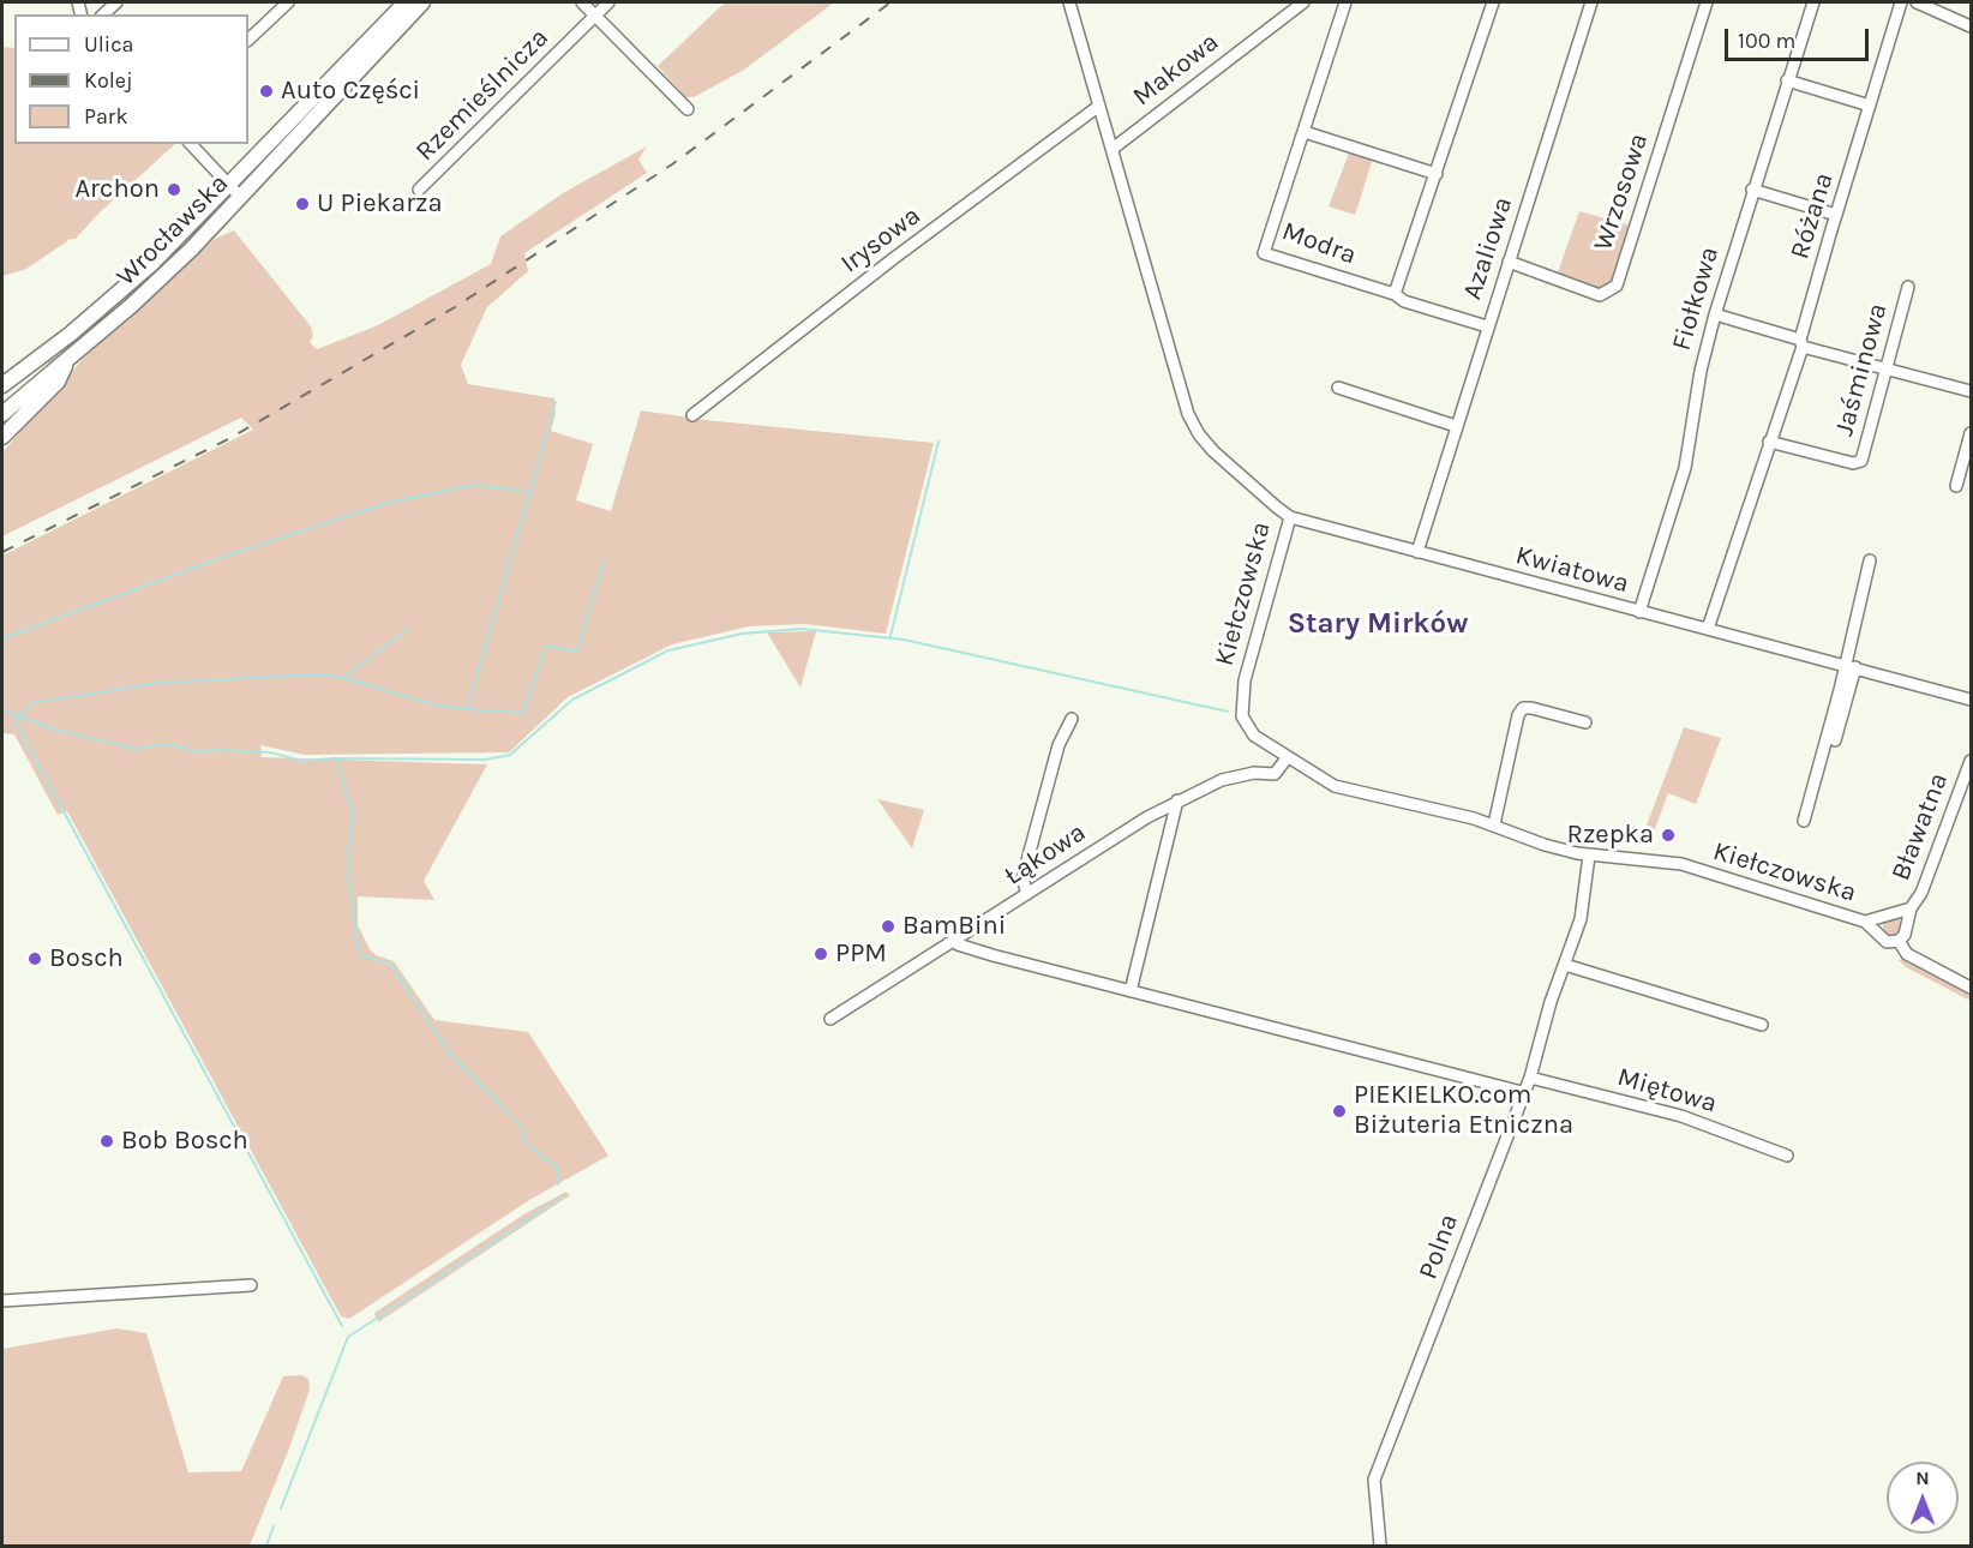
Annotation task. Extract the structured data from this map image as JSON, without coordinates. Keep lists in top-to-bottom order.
{
  "streets": {
    "main road": ["Wrocławska"],
    "street": [
      "Makowa",
      "Rzemieślnicza",
      "Wrzosowa",
      "Różana",
      "Irysowa",
      "Modra",
      "Azaliowa",
      "Fiołkowa",
      "Jaśminowa",
      "Kwiatowa",
      "Kiełczowska",
      "Bławatna",
      "Łąkowa",
      "Miętowa",
      "Polna"
    ]
  },
  "crossings": [
    ["Makowa", "Kiełczowska"],
    ["Wrzosowa", "Azaliowa"],
    ["Różana", "Jaśminowa"],
    ["Różana", "Kwiatowa"],
    ["Irysowa", "Kiełczowska"],
    ["Modra", "Azaliowa"],
    ["Fiołkowa", "Kwiatowa"],
    ["Kwiatowa", "Kiełczowska"],
    ["Kiełczowska", "Bławatna"],
    ["Kiełczowska", "Łąkowa"],
    ["Kiełczowska", "Polna"],
    ["Miętowa", "Polna"]
  ],
  "districts": ["Stary Mirków"],
  "places": [
    "Auto Części",
    "Archon",
    "U Piekarza",
    "Rzepka",
    "BamBini",
    "PPM",
    "Bosch",
    "PIEKIELKO.com Biżuteria Etniczna",
    "Bob Bosch"
  ],
  "legend": ["Ulica", "Kolej", "Park"],
  "scale_bar": "100 m",
  "north": "top"
}
